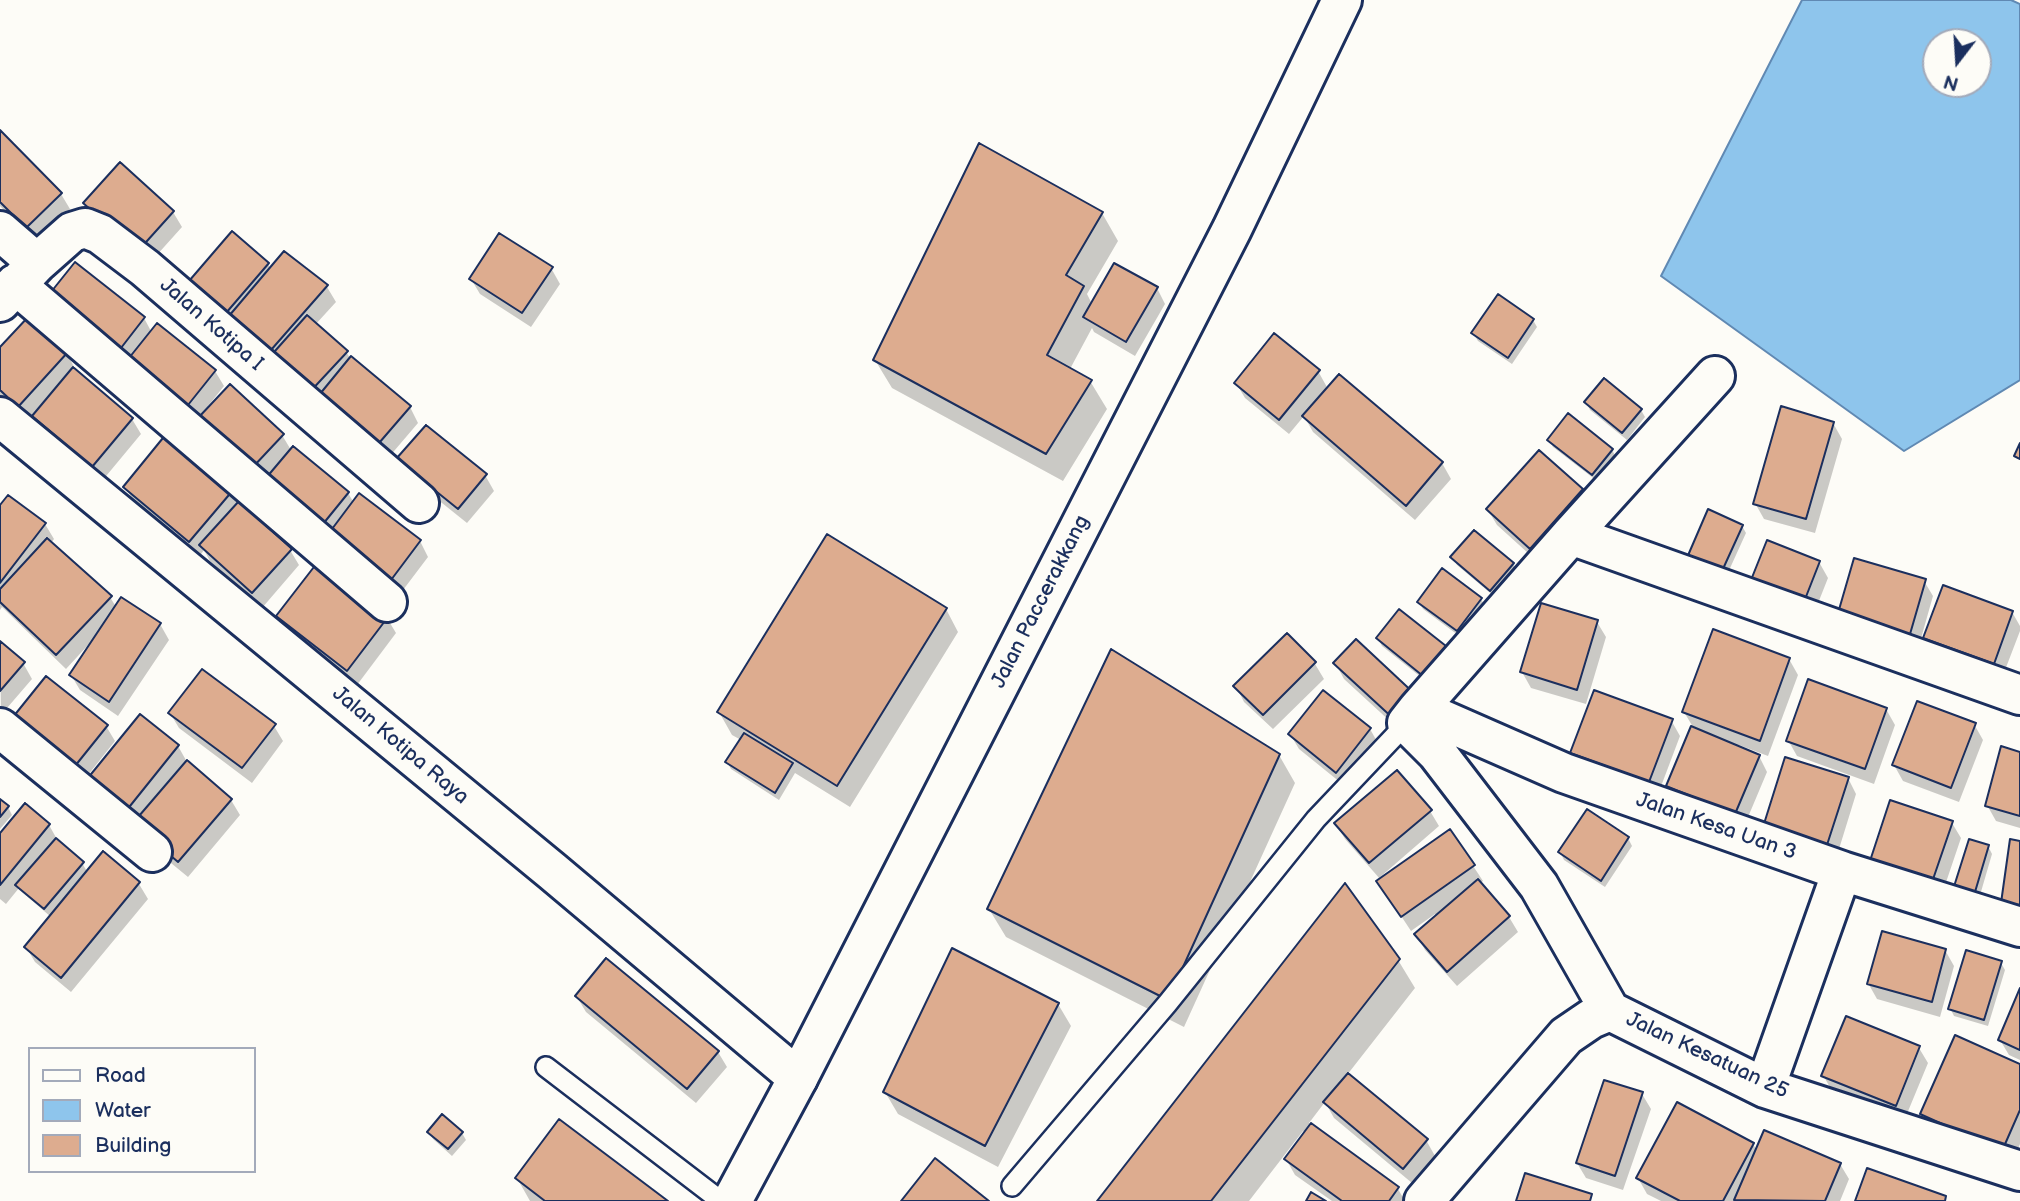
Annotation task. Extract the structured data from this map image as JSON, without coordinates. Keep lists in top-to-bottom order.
{
  "streets": {
    "street": [
      "Jalan Kotipa I",
      "Jalan Paccerakkang",
      "Jalan Kotipa Raya",
      "Jalan Kesa Uan 3",
      "Jalan Kesatuan 25"
    ]
  },
  "crossings": [
    ["Jalan Paccerakkang", "Jalan Kotipa Raya"]
  ],
  "legend": ["Road", "Water", "Building"],
  "north": "bottom"
}
